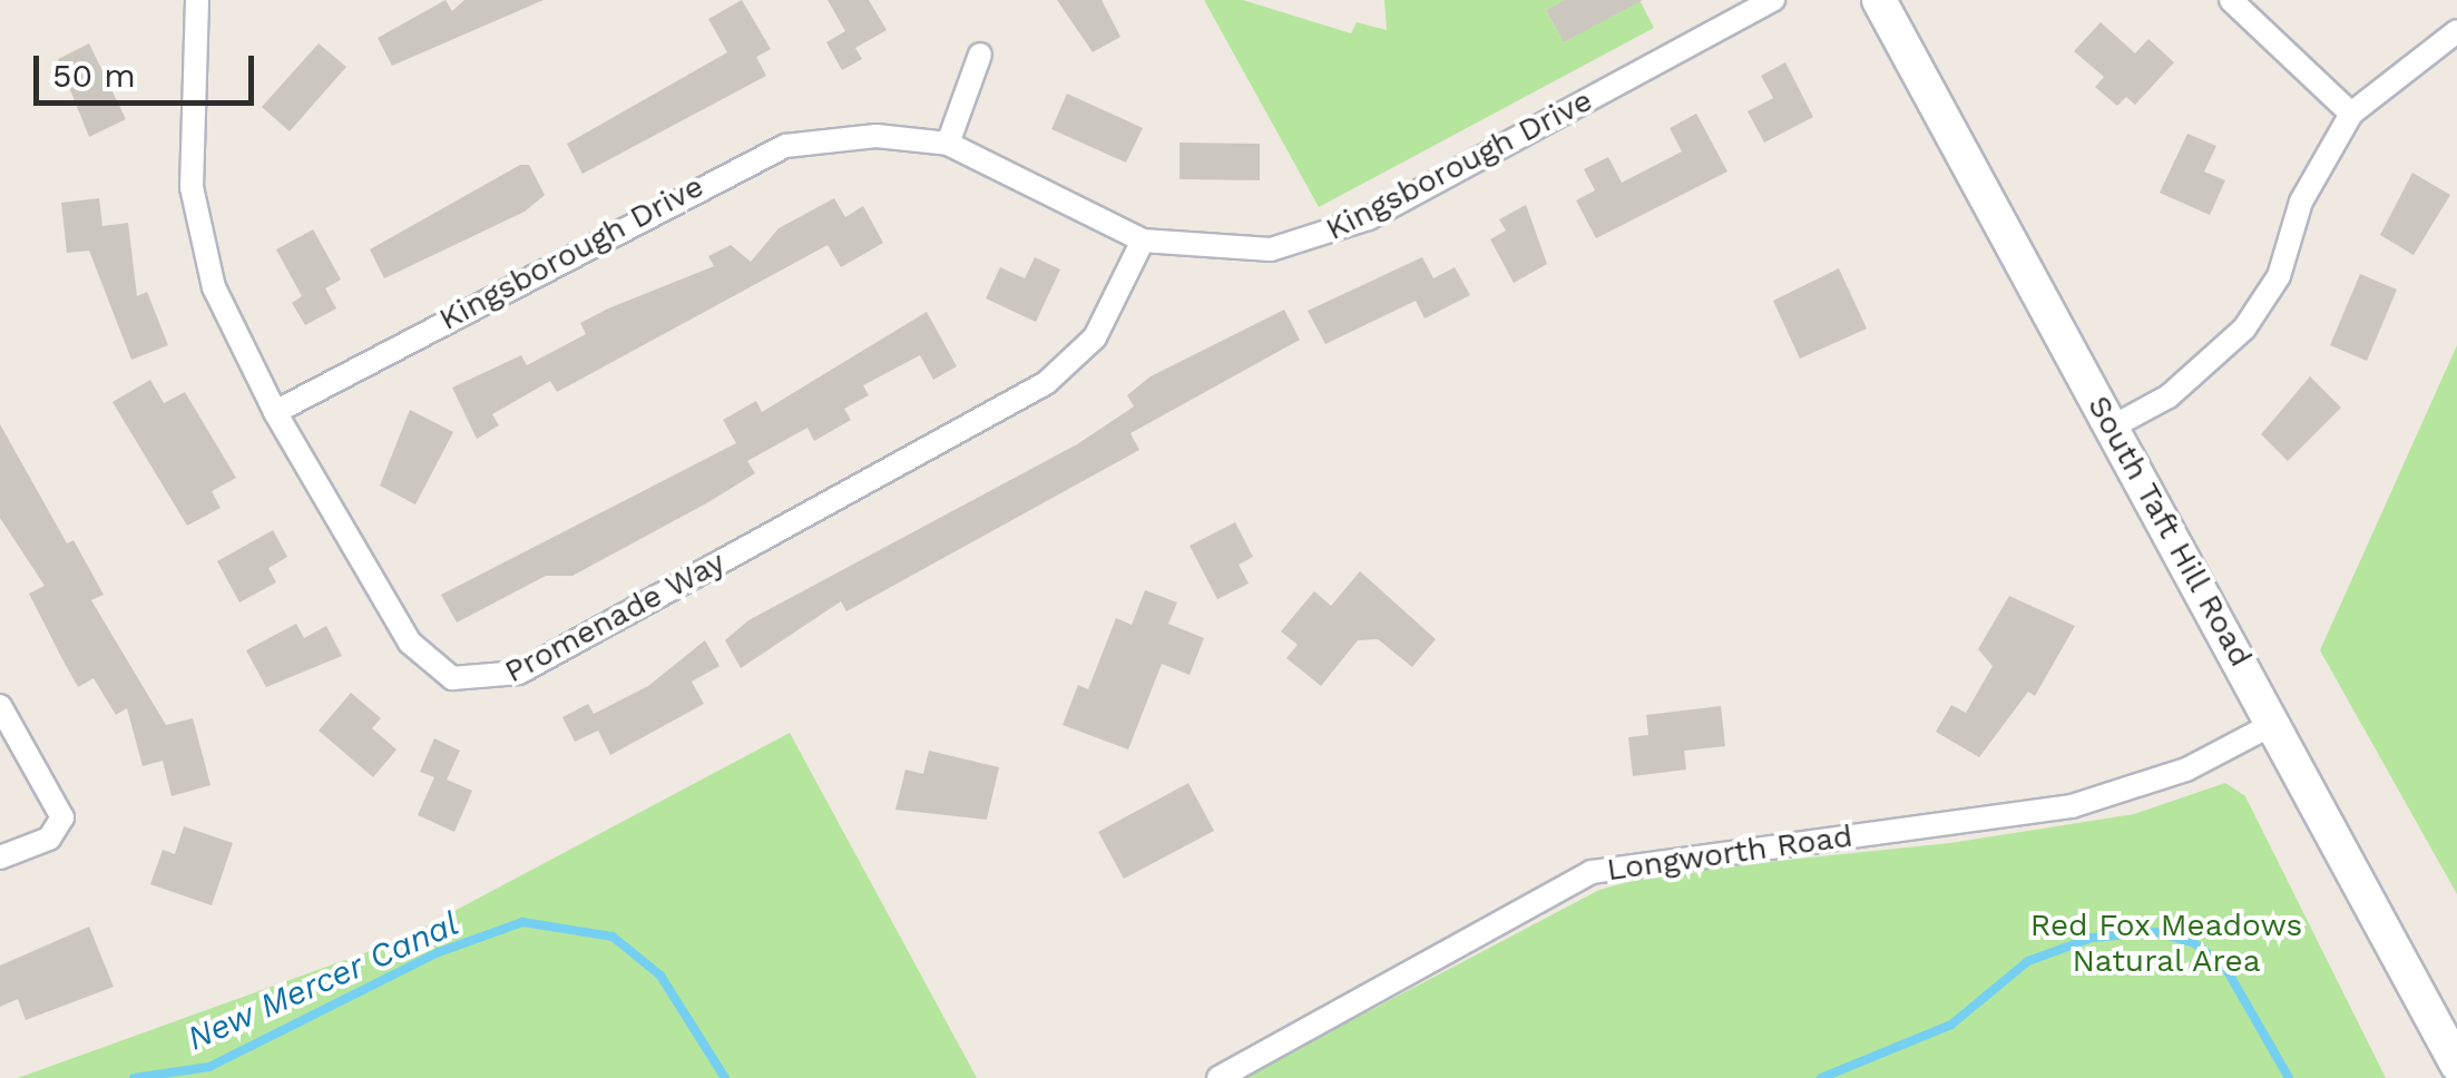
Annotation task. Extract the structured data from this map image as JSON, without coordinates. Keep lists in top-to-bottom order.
{
  "streets": {
    "main road": ["South Taft Hill Road"],
    "street": ["Kingsborough Drive", "Promenade Way", "Longworth Road"]
  },
  "crossings": [
    ["Kingsborough Drive", "Promenade Way"],
    ["South Taft Hill Road", "Longworth Road"]
  ],
  "water": ["New Mercer Canal"],
  "parks": ["Red Fox Meadows Natural Area"],
  "scale_bar": "50 m"
}
